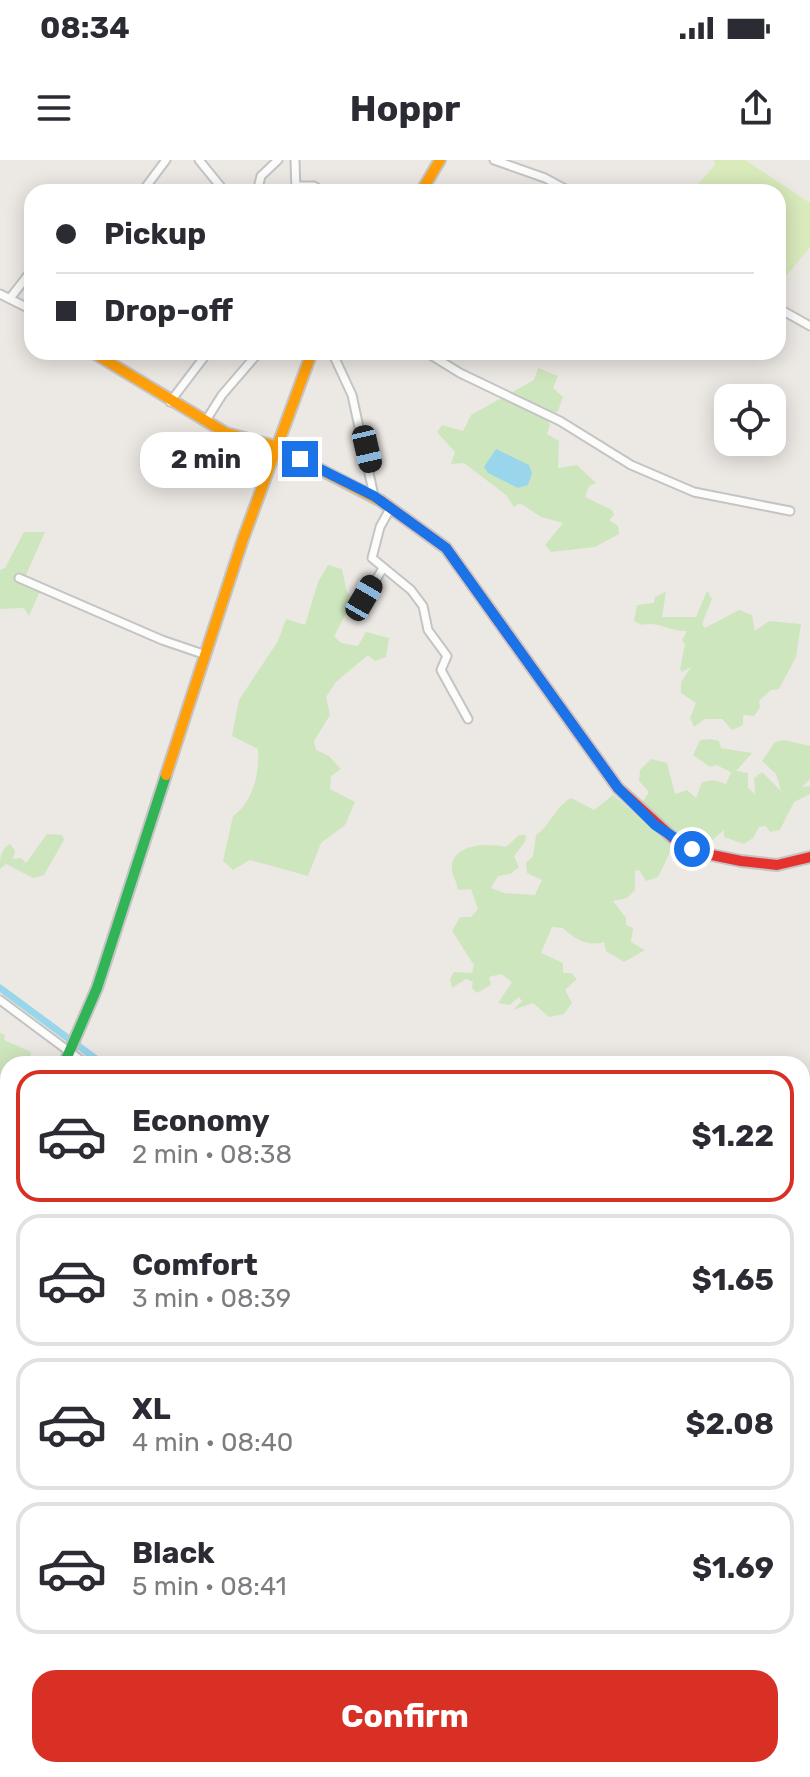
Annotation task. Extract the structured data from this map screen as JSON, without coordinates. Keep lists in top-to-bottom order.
{
  "page": {
    "status": "08:34",
    "header": "Hoppr",
    "banner": ["Pickup", "Drop-off"],
    "bubble": "2 min",
    "list": [
      {
        "name": "Economy",
        "note": "2 min · 08:38",
        "value": "$1.22"
      },
      {
        "name": "Comfort",
        "note": "3 min · 08:39",
        "value": "$1.65"
      },
      {
        "name": "XL",
        "note": "4 min · 08:40",
        "value": "$2.08"
      },
      {
        "name": "Black",
        "note": "5 min · 08:41",
        "value": "$1.69"
      }
    ],
    "buttons": "Confirm"
  }
}
